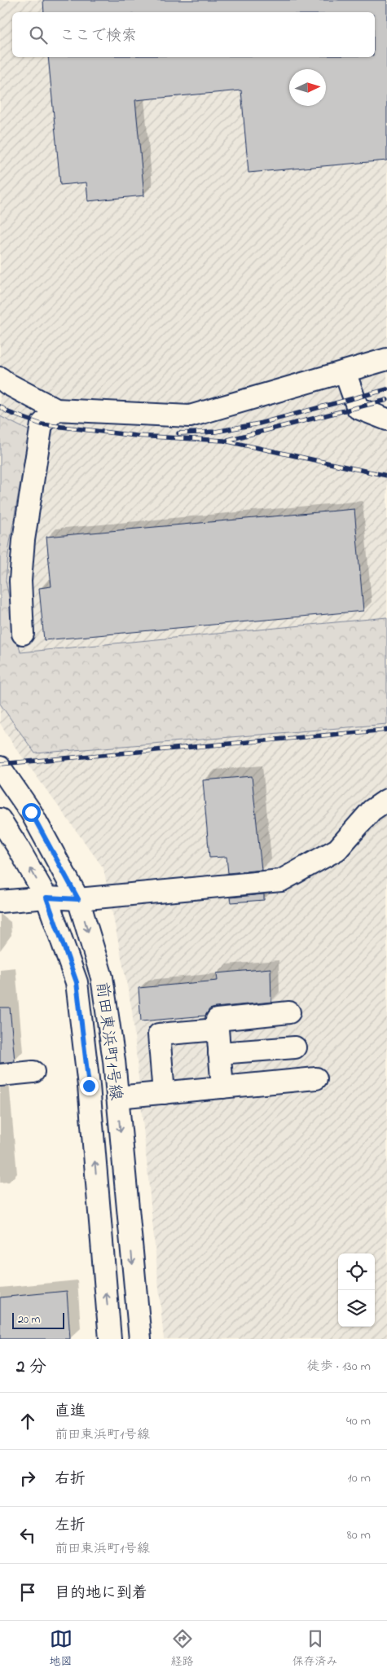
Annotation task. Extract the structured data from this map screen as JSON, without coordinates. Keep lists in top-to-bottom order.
{
  "streets": {
    "street": ["前田東浜町1号線"]
  },
  "scale_bar": "20 m",
  "north": "right",
  "page": {
    "search": "ここで検索",
    "scale": "20 m",
    "heading": ["2 分", "徒歩 · 130 m"],
    "list": [
      ["直進", "前田東浜町1号線", "40 m"],
      ["右折", "10 m"],
      ["左折", "前田東浜町1号線", "80 m"],
      "目的地に到着"
    ],
    "nav": ["地図", "経路", "保存済み"]
  }
}
